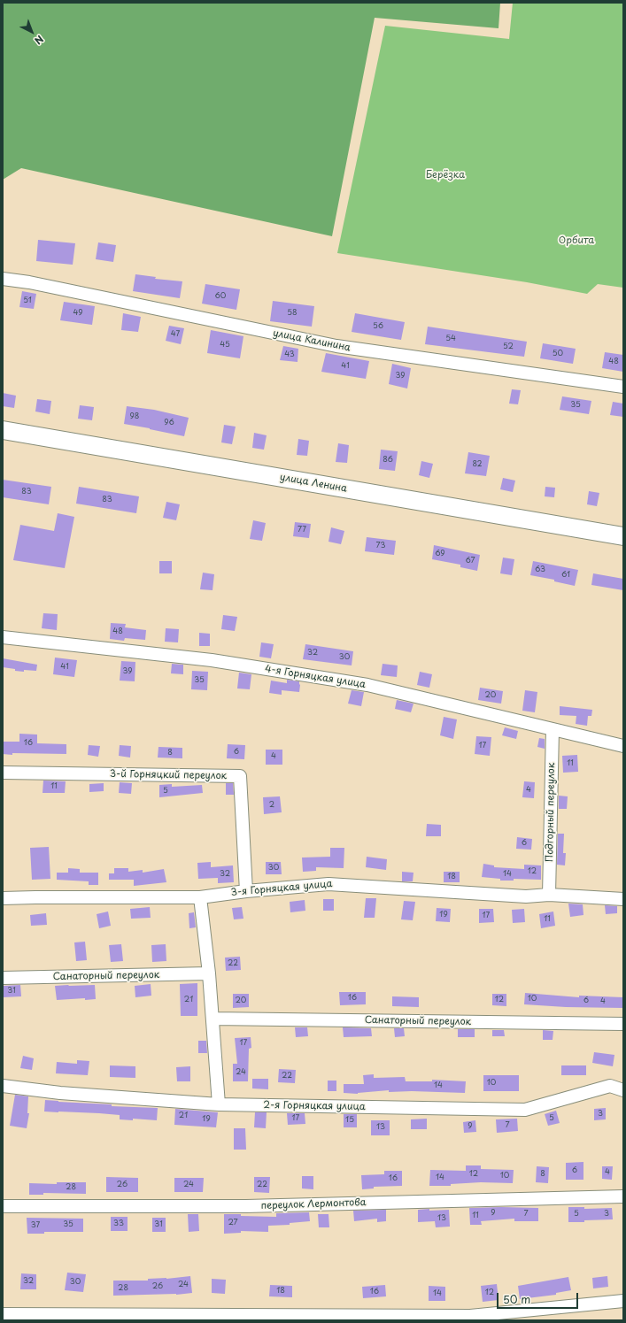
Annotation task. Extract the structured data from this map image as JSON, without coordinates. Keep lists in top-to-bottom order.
{
  "streets": {
    "main road": ["улица Ленина"],
    "street": [
      "улица Калинина",
      "4-я Горняцкая улица",
      "3-й Горняцкий переулок",
      "Подгорный переулок",
      "3-я Горняцкая улица",
      "Санаторный переулок",
      "2-я Горняцкая улица",
      "переулок Лермонтова"
    ]
  },
  "crossings": [
    ["4-я Горняцкая улица", "Подгорный переулок"],
    ["3-й Горняцкий переулок", "3-я Горняцкая улица"],
    ["Подгорный переулок", "3-я Горняцкая улица"]
  ],
  "parks": ["Берёзка", "Орбита"],
  "house_numbers": [
    "60",
    "51",
    "49",
    "58",
    "56",
    "47",
    "54",
    "45",
    "52",
    "50",
    "43",
    "48",
    "41",
    "39",
    "35",
    "98",
    "96",
    "86",
    "82",
    "83",
    "83",
    "77",
    "73",
    "69",
    "67",
    "63",
    "61",
    "48",
    "32",
    "30",
    "41",
    "39",
    "35",
    "20",
    "16",
    "17",
    "6",
    "8",
    "4",
    "11",
    "11",
    "4",
    "5",
    "2",
    "6",
    "30",
    "12",
    "32",
    "14",
    "18",
    "19",
    "17",
    "11",
    "22",
    "31",
    "16",
    "10",
    "21",
    "12",
    "20",
    "6",
    "4",
    "17",
    "24",
    "22",
    "10",
    "14",
    "3",
    "21",
    "17",
    "5",
    "19",
    "15",
    "7",
    "9",
    "13",
    "6",
    "4",
    "12",
    "8",
    "10",
    "14",
    "16",
    "26",
    "24",
    "22",
    "28",
    "9",
    "7",
    "5",
    "3",
    "11",
    "13",
    "27",
    "33",
    "35",
    "31",
    "37",
    "32",
    "30",
    "24",
    "26",
    "28",
    "18",
    "16",
    "12",
    "14"
  ],
  "scale_bar": "50 m",
  "north": "bottom right"
}
